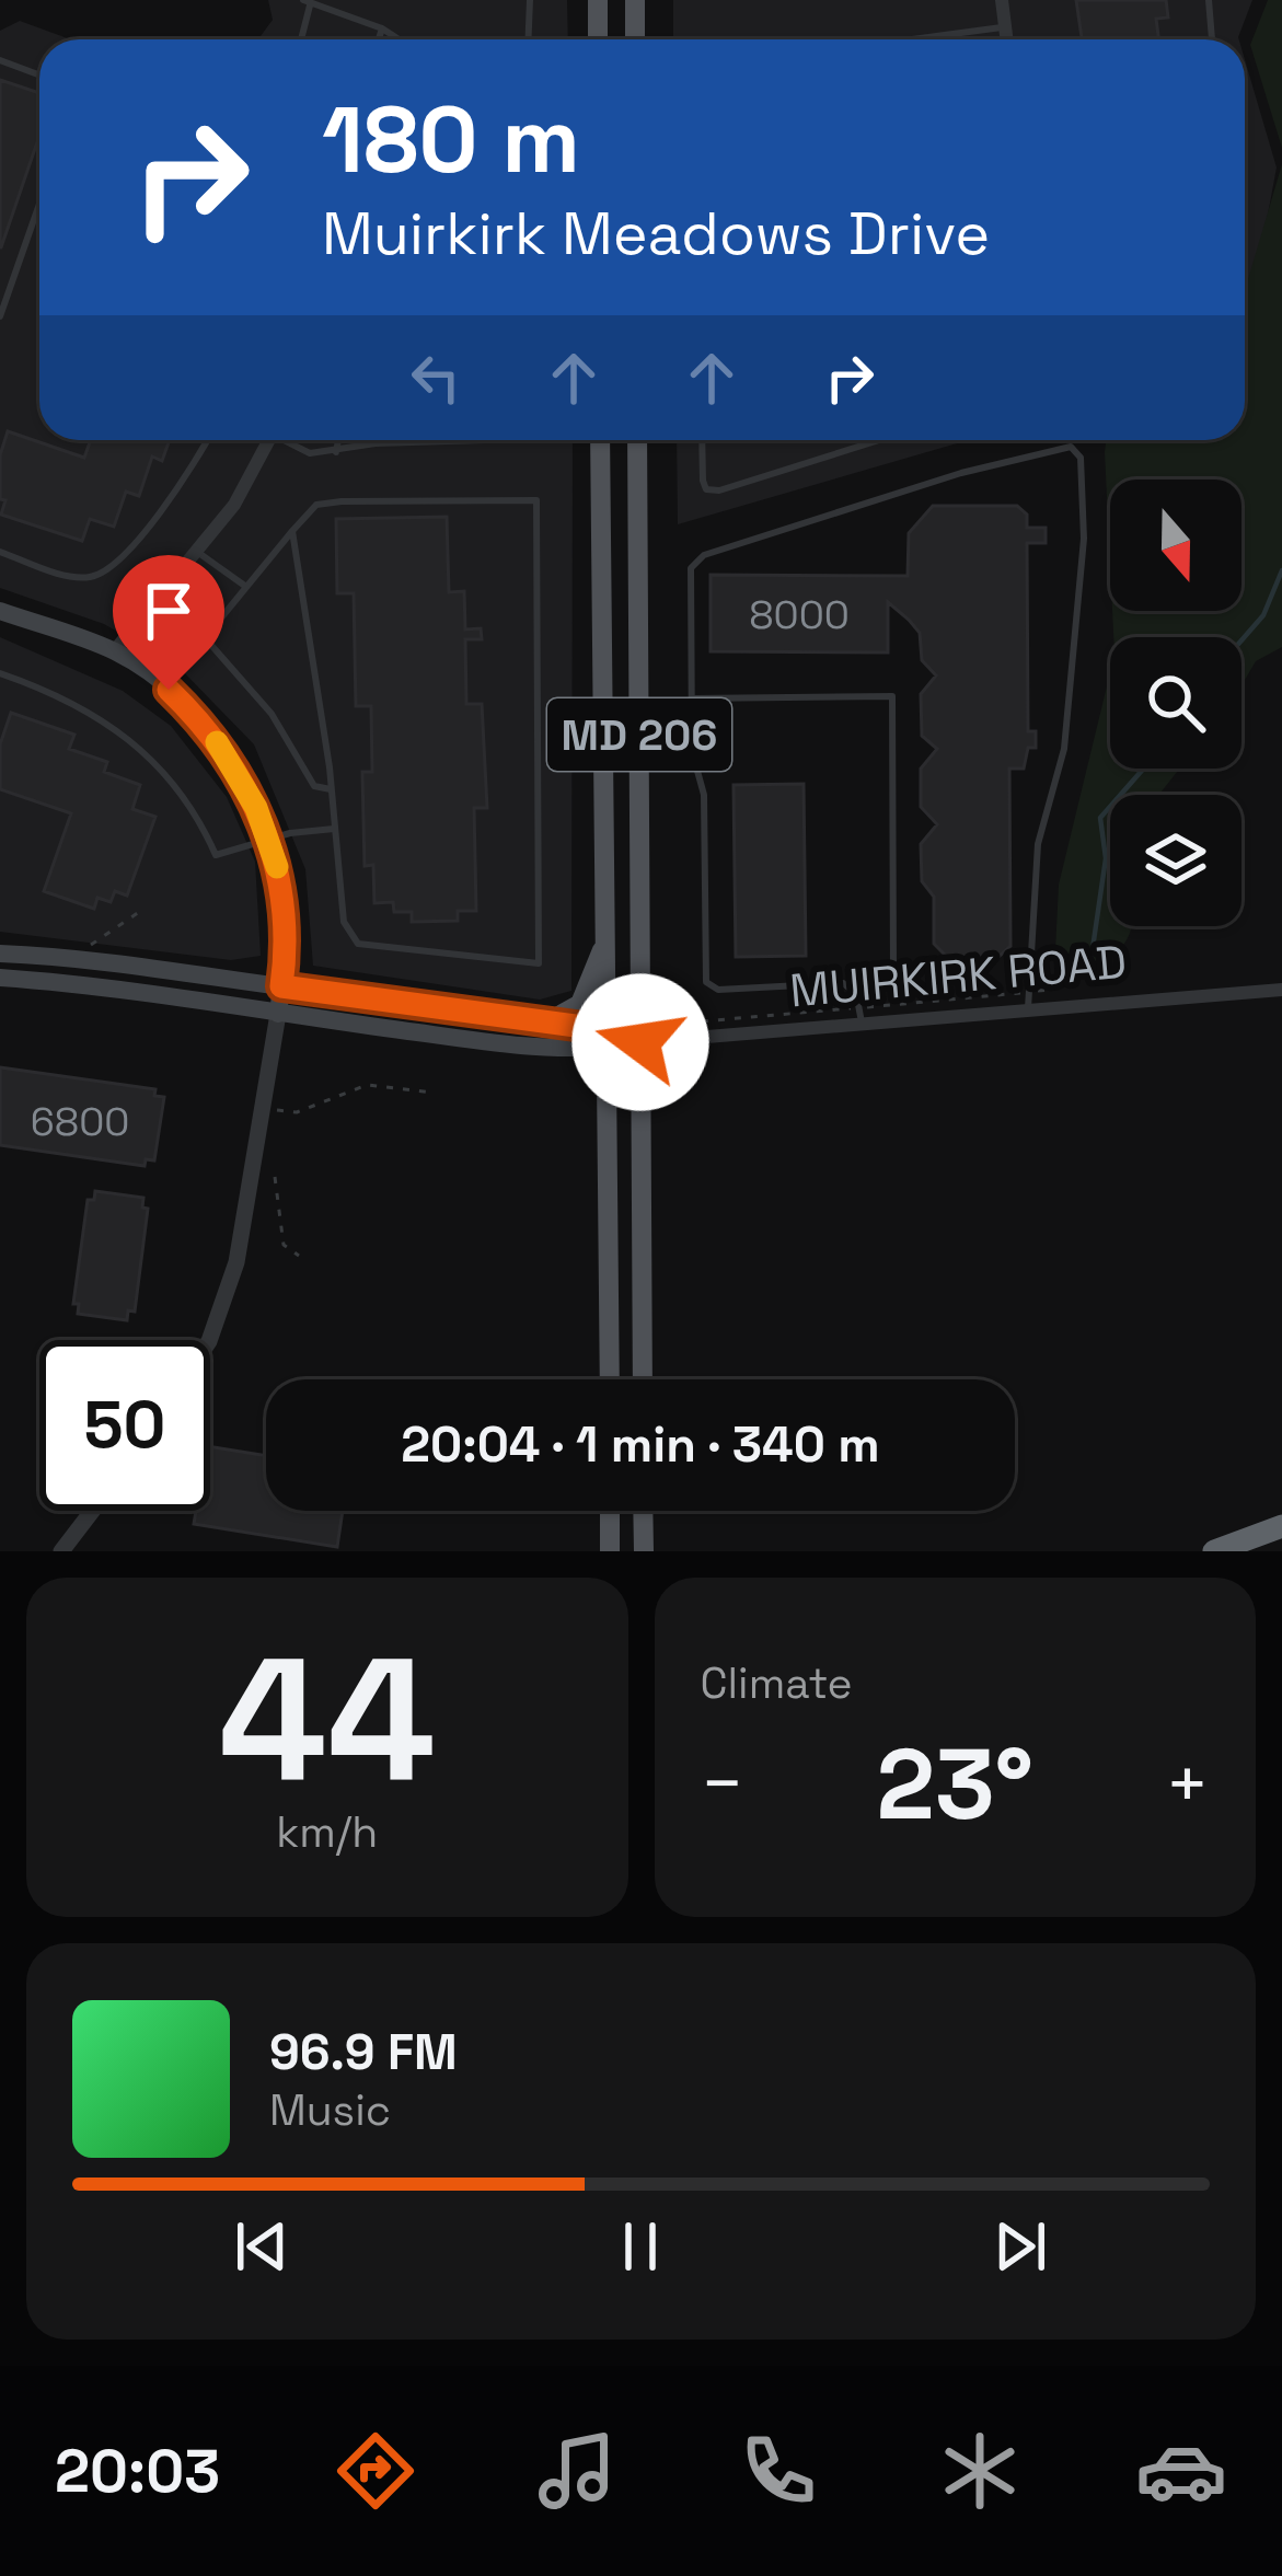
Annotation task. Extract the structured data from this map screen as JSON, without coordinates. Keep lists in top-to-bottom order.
{
  "streets": {
    "main road": ["MD 206", "MUIRKIRK ROAD"]
  },
  "crossings": [
    ["MD 206", "MUIRKIRK ROAD"]
  ],
  "house_numbers": ["8000", "6800"],
  "north": "bottom",
  "page": {
    "turn": ["180 m", "Muirkirk Meadows Drive"],
    "limit": "50",
    "trip": "20:04 · 1 min · 340 m",
    "tile": [
      ["44", "km/h"],
      "Climate"
    ],
    "heat": ["−", "23°", "+"],
    "song": ["96.9 FM", "Music"],
    "tabs": "20:03"
  }
}
